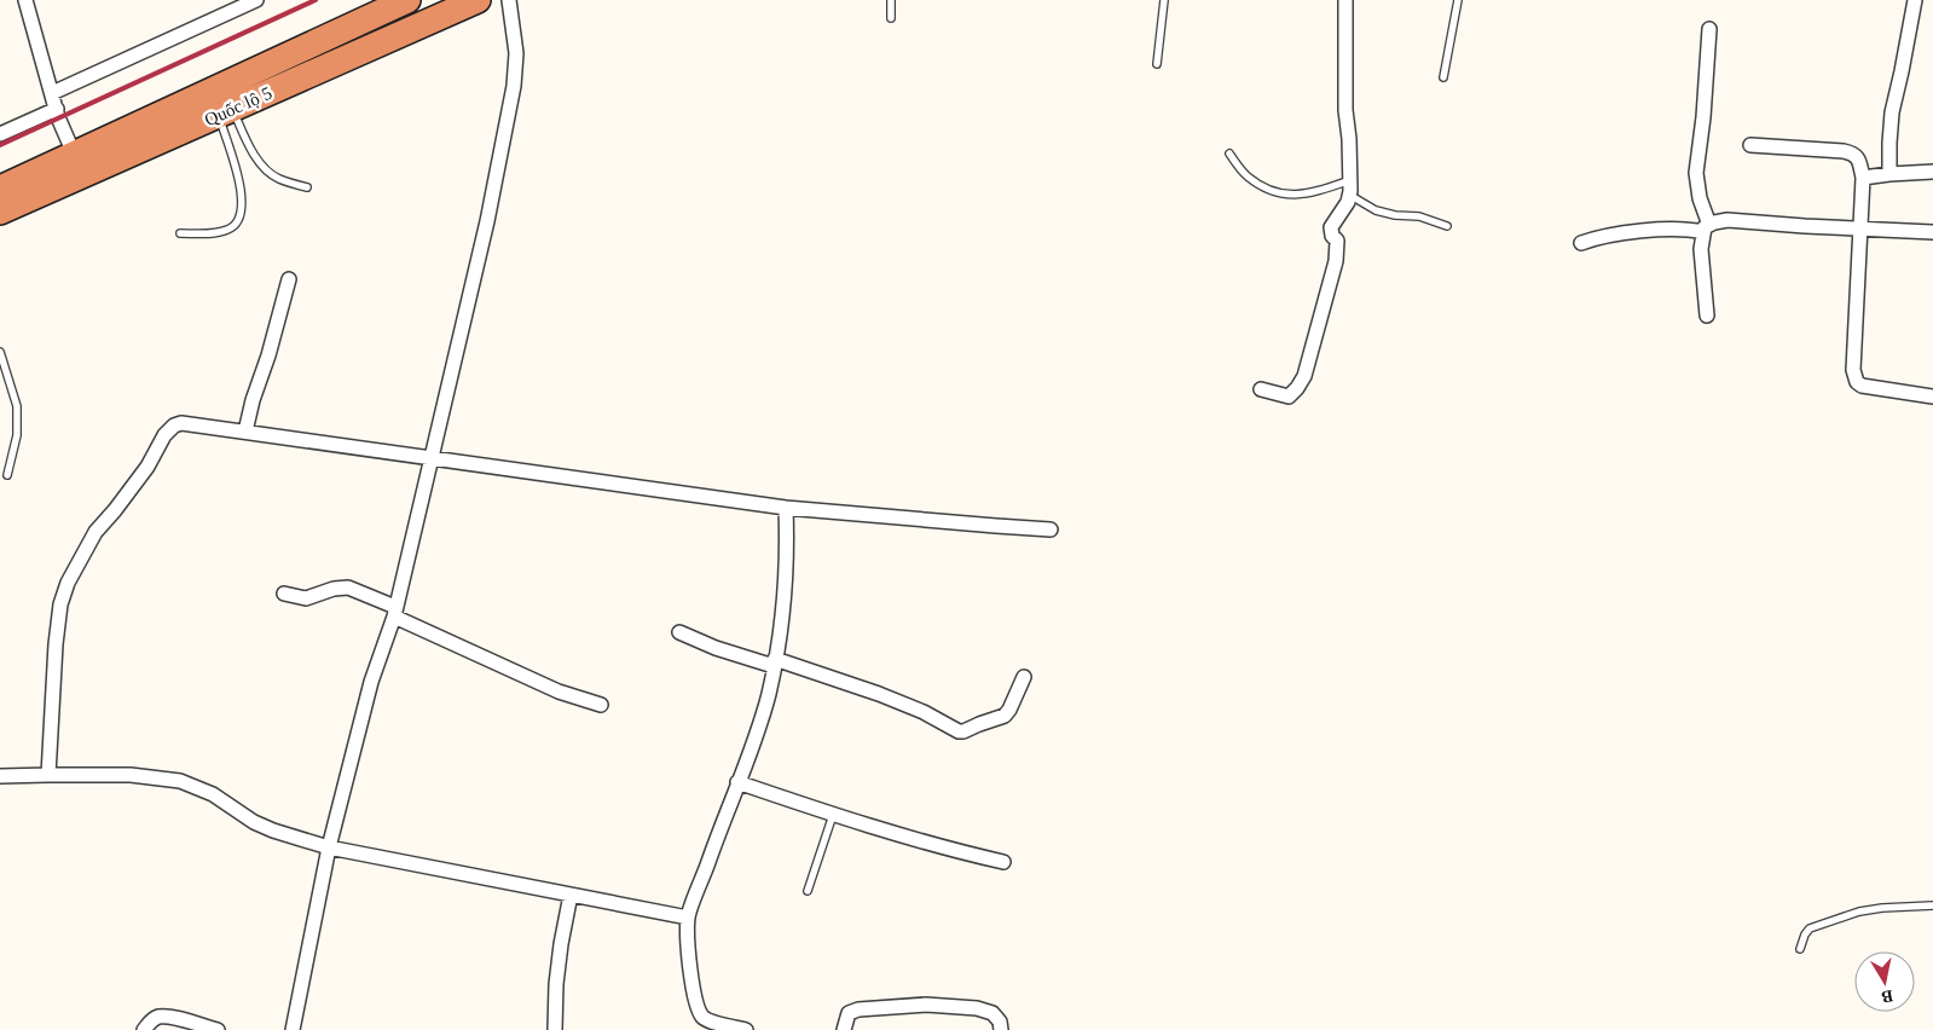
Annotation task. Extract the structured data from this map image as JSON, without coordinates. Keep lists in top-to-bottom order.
{
  "streets": {
    "highway": ["Quốc lộ 5"]
  },
  "north": "bottom"
}
